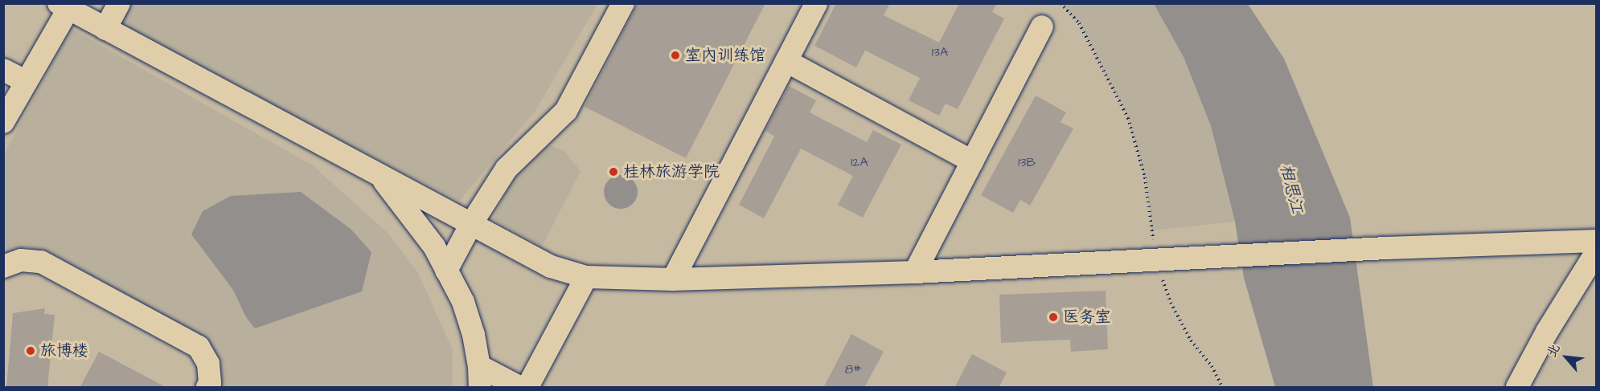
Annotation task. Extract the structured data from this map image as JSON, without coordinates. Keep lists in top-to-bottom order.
{
  "water": ["相思江"],
  "places": [
    "室内训练馆",
    "桂林旅游学院",
    "医务室",
    "旅博楼"
  ],
  "house_numbers": [
    "13A",
    "12A",
    "13B",
    "8#"
  ],
  "north": "top left"
}
